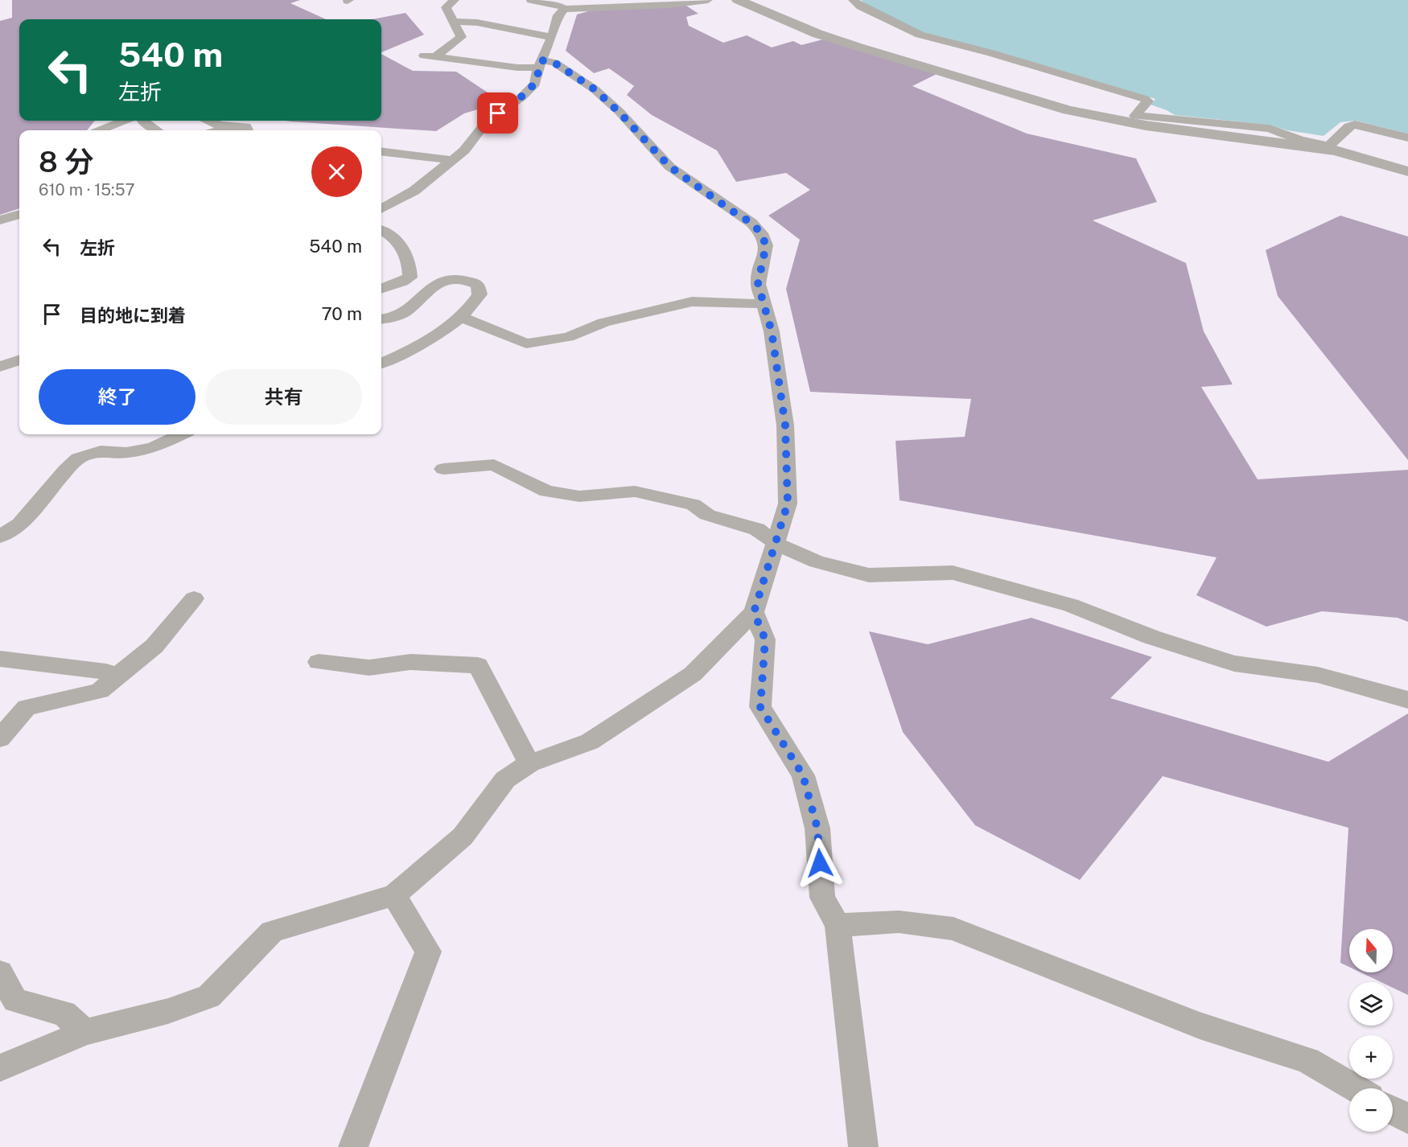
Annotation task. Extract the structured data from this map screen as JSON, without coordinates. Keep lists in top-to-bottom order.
{
  "north": "top",
  "page": {
    "turn": ["540 m", "左折"],
    "heading": ["8 分", "610 m · 15:57"],
    "list": [
      {
        "name": "左折",
        "value": "540 m"
      },
      {
        "name": "目的地に到着",
        "value": "70 m"
      }
    ],
    "buttons": ["終了", "共有"],
    "map_buttons": ["+", "−"]
  }
}
